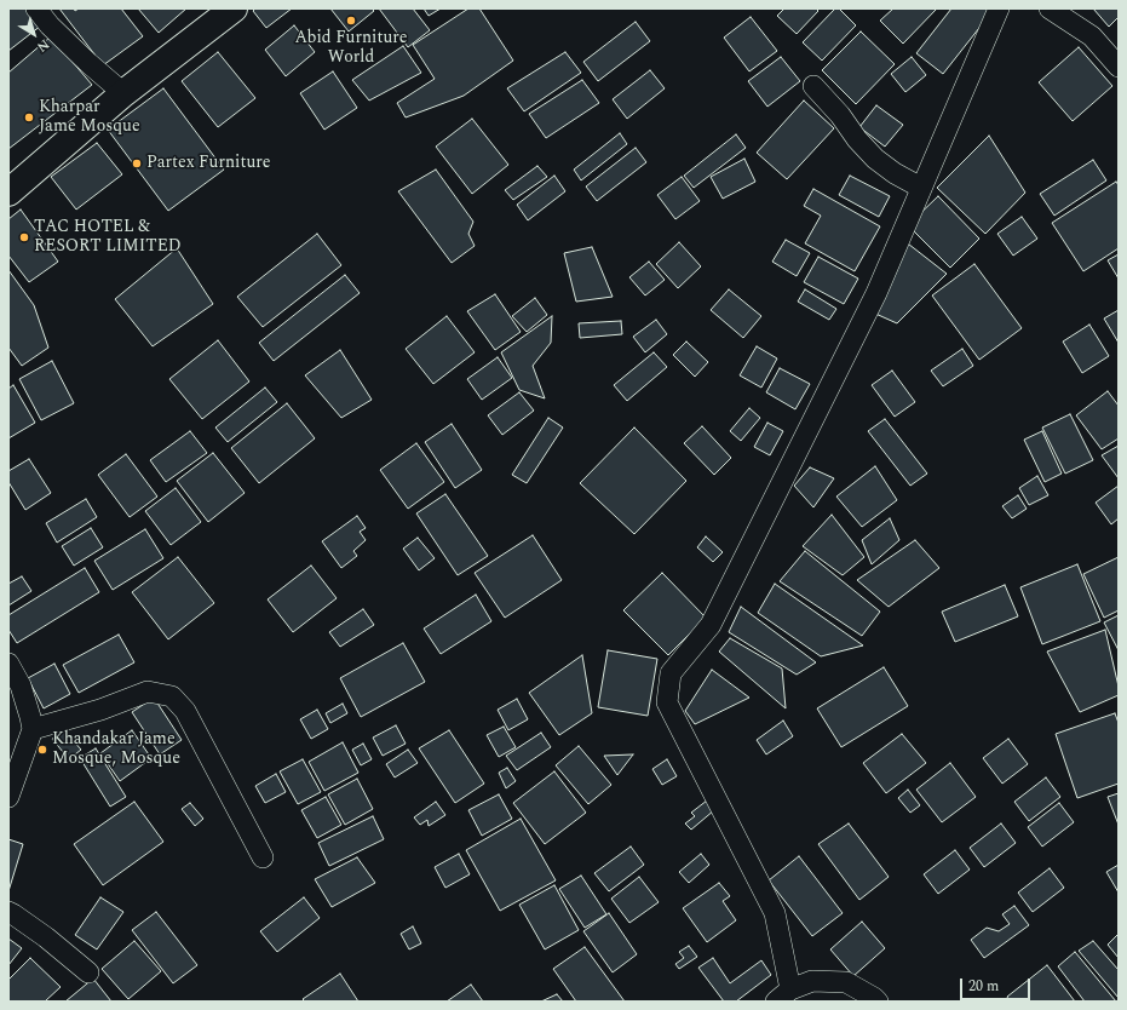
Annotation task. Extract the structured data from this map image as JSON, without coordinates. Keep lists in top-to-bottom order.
{
  "places": [
    "Abid Furniture World",
    "Kharpar Jame Mosque",
    "Partex Furniture",
    "TAC HOTEL & RESORT LIMITED",
    "Khandakar Jame Mosque, Mosque"
  ],
  "scale_bar": "20 m",
  "north": "bottom right"
}
